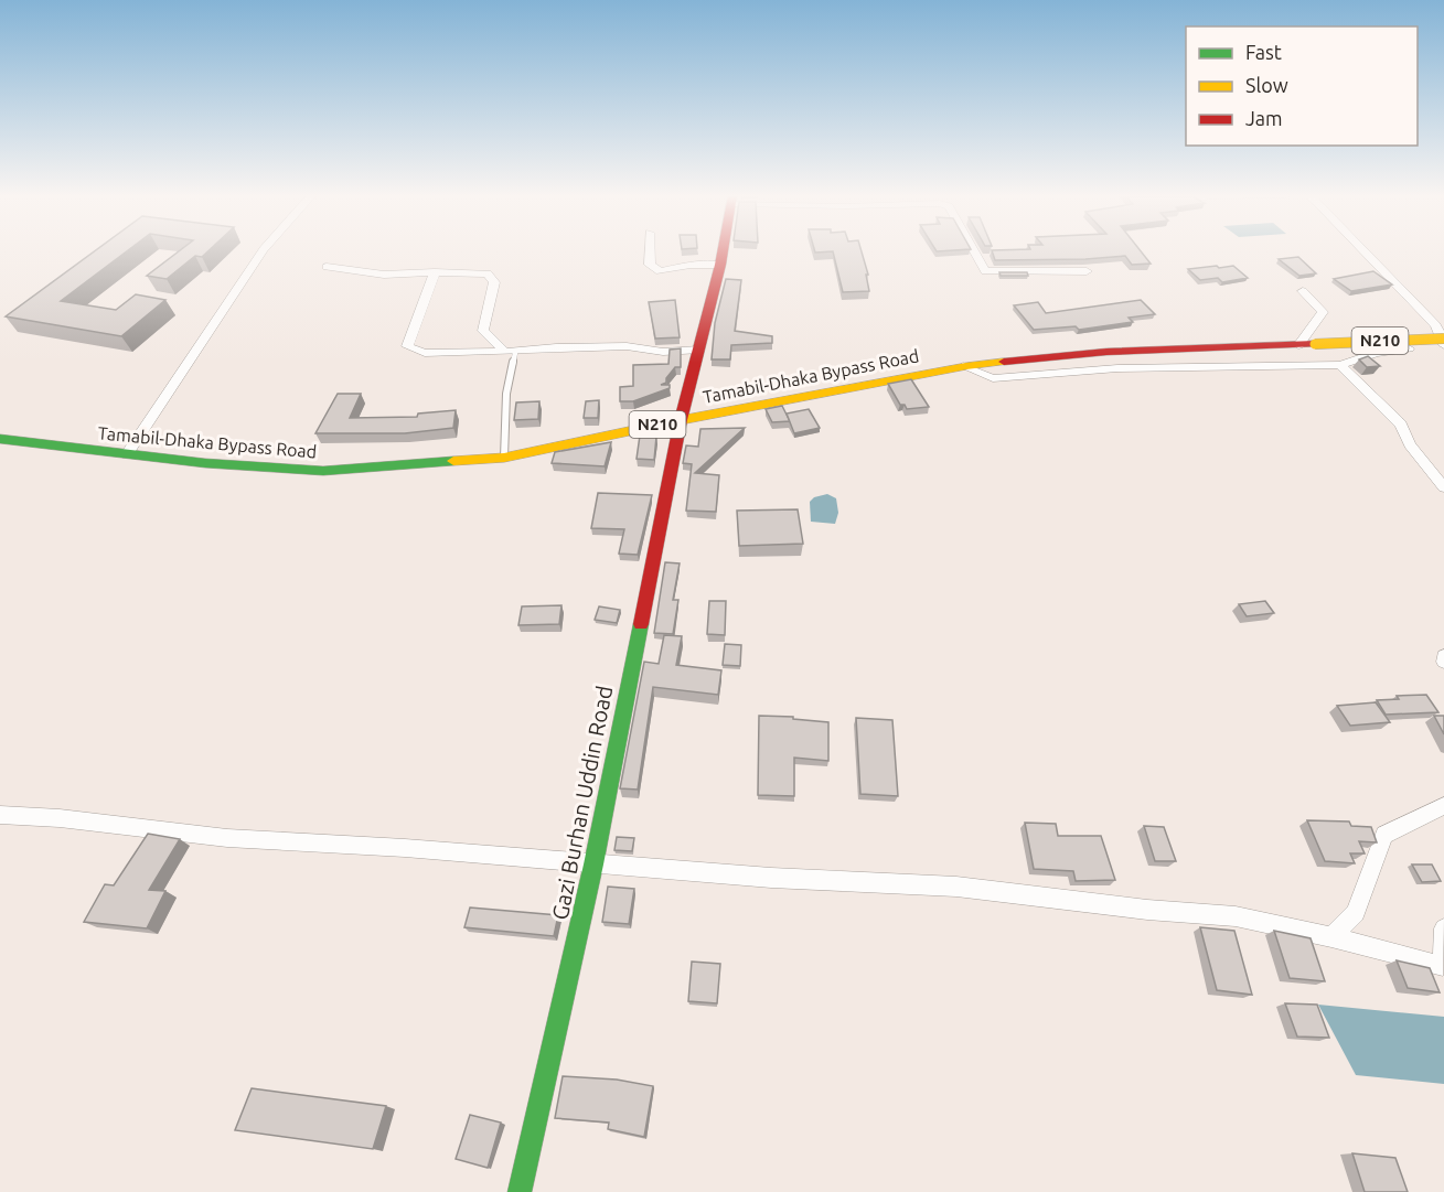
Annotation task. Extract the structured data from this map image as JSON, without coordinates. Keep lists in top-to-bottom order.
{
  "streets": {
    "main road": ["N210", "Tamabil-Dhaka Bypass Road", "Gazi Burhan Uddin Road"]
  },
  "crossings": [
    ["Tamabil-Dhaka Bypass Road", "Gazi Burhan Uddin Road"]
  ],
  "legend": ["Fast", "Slow", "Jam"]
}
